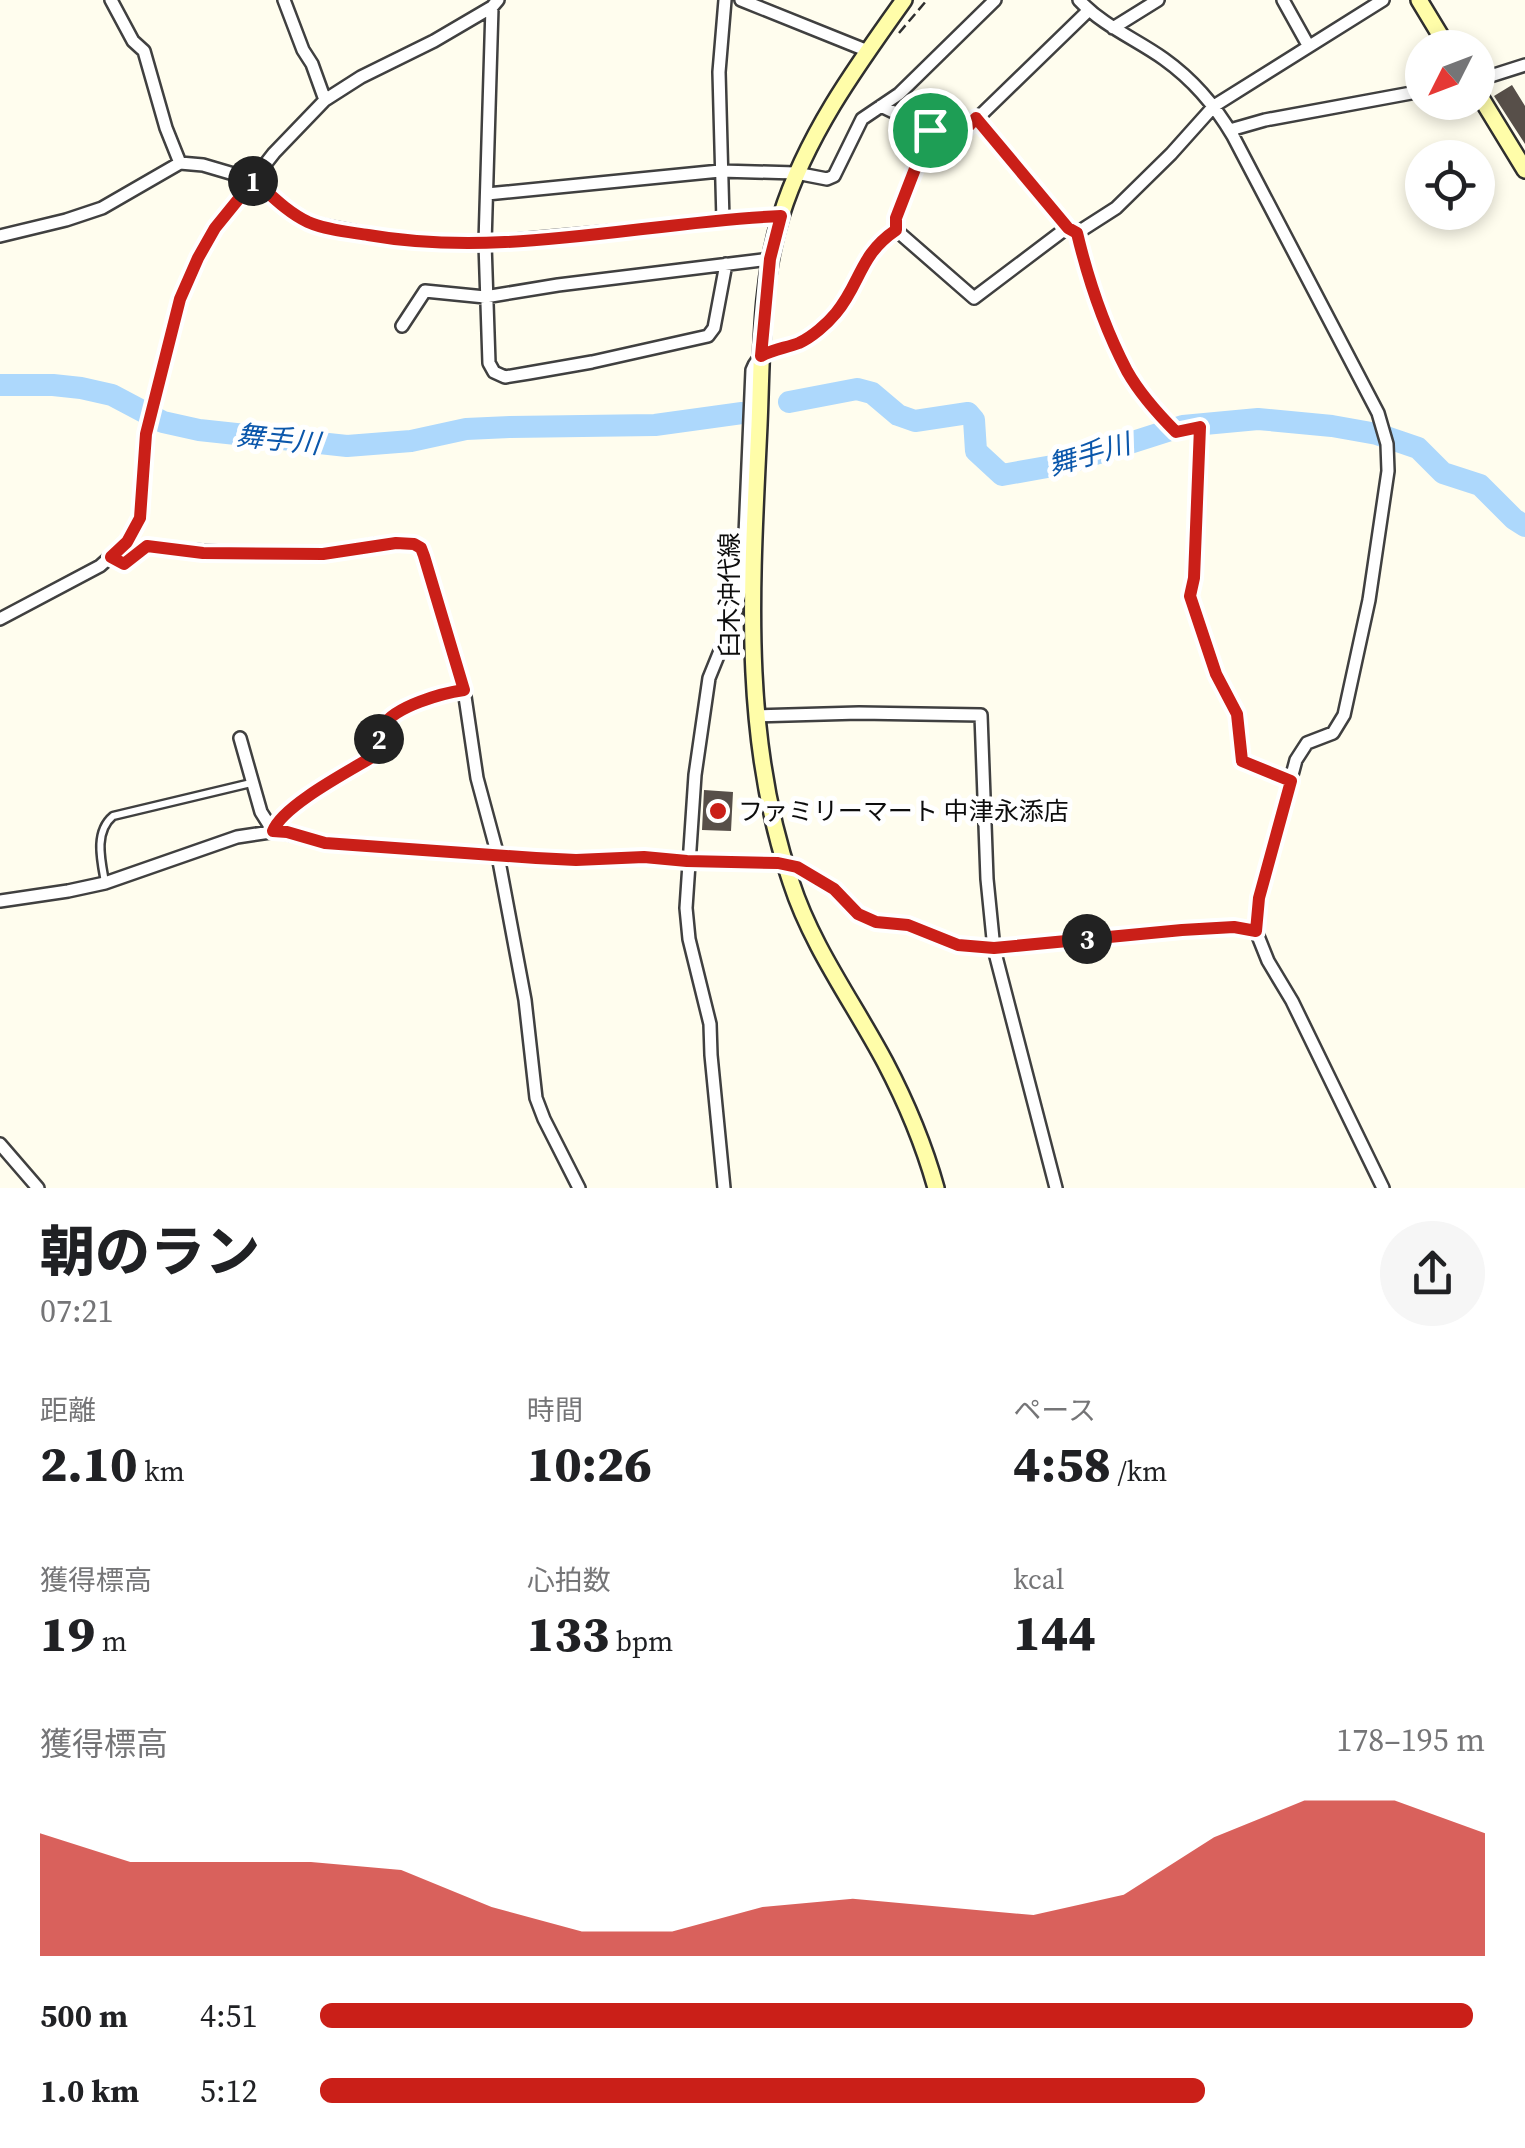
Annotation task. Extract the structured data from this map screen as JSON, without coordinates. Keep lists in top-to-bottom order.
{
  "streets": {
    "main road": ["臼木沖代線"]
  },
  "water": ["舞手川"],
  "places": ["ファミリーマート 中津永添店"],
  "north": "bottom left",
  "page": {
    "pins": ["1", "2", "3"],
    "heading": ["朝のラン", "07:21"],
    "stats": [
      ["距離", "2.10 km"],
      ["時間", "10:26"],
      ["ペース", "4:58 /km"],
      ["獲得標高", "19 m"],
      ["心拍数", "133 bpm"],
      ["kcal", "144"]
    ],
    "chart": ["獲得標高", "178–195 m"],
    "list": [
      {
        "name": "500 m",
        "note": "4:51"
      },
      {
        "name": "1.0 km",
        "note": "5:12"
      }
    ]
  }
}
